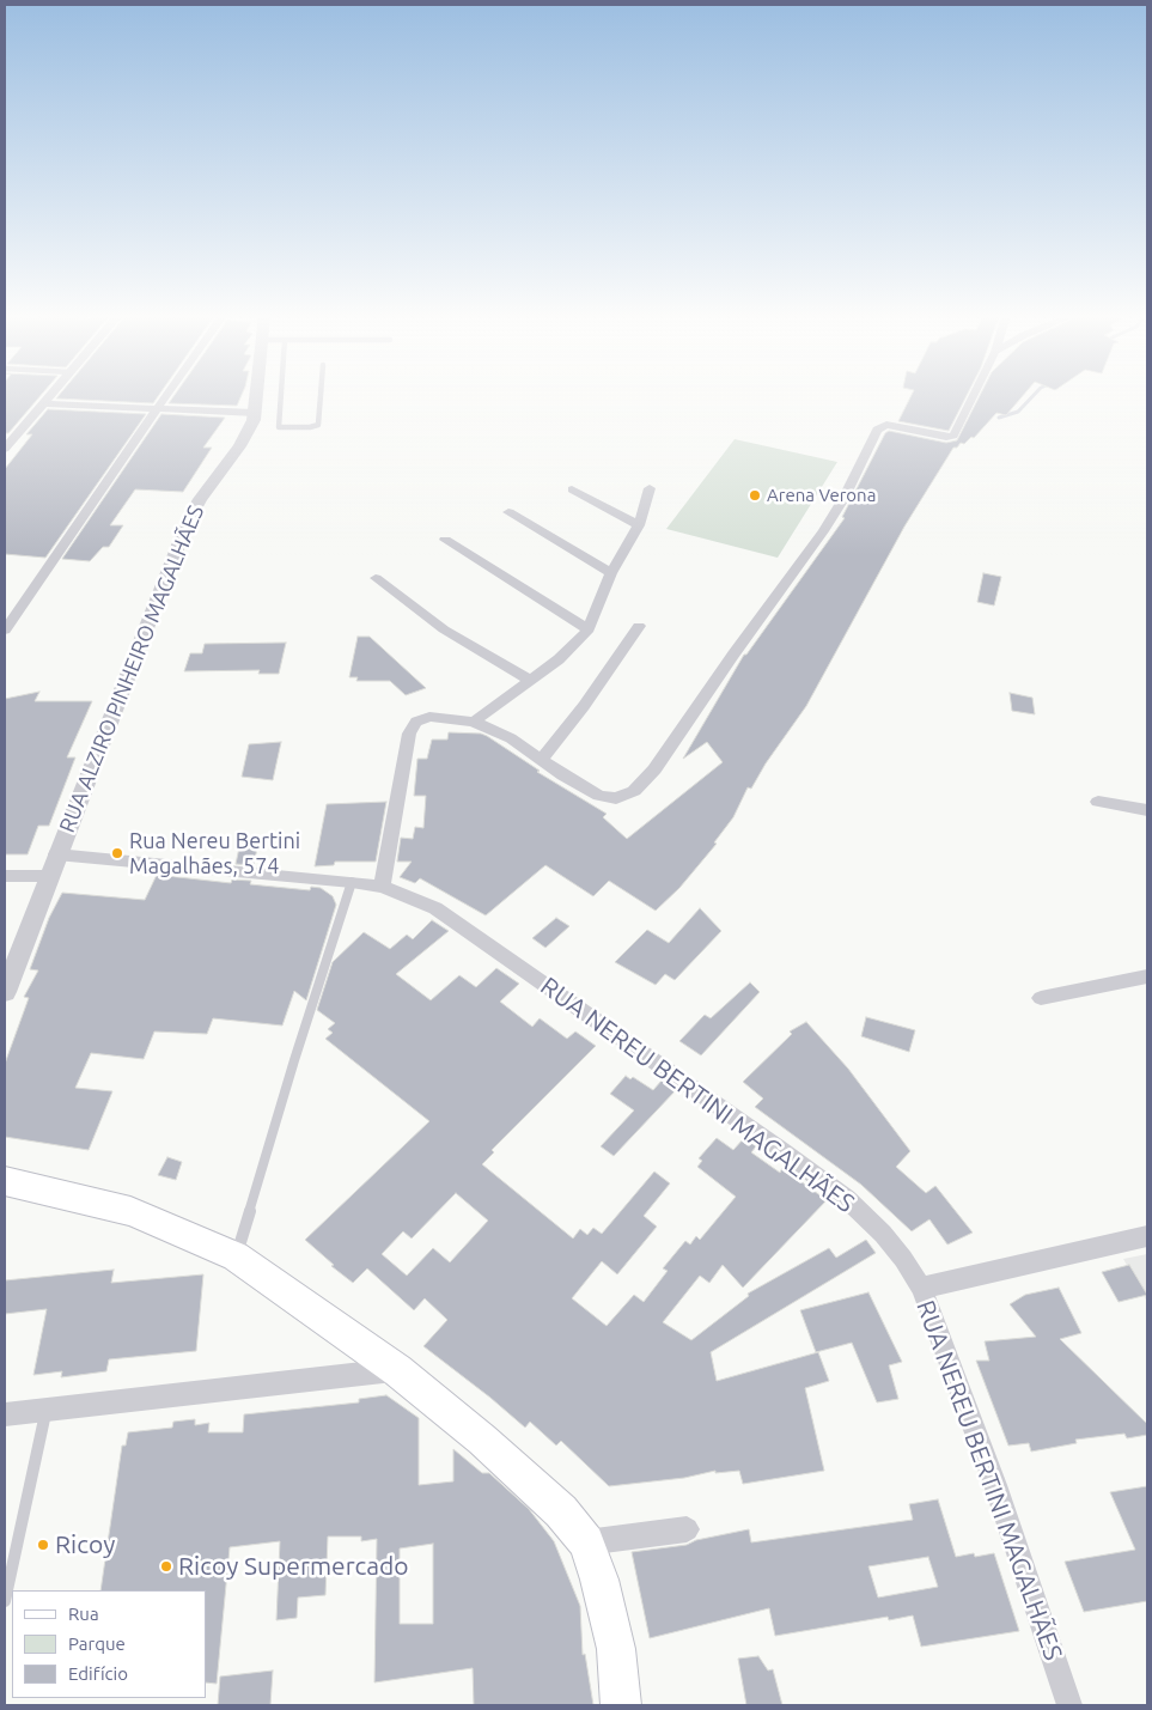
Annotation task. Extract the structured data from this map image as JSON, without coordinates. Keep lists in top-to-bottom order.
{
  "streets": {
    "street": ["RUA ALZIRO PINHEIRO MAGALHÃES", "RUA NEREU BERTINI MAGALHÃES"]
  },
  "crossings": [
    ["RUA ALZIRO PINHEIRO MAGALHÃES", "RUA NEREU BERTINI MAGALHÃES"]
  ],
  "places": [
    "Arena Verona",
    "Rua Nereu Bertini Magalhães, 574",
    "Ricoy",
    "Ricoy Supermercado"
  ],
  "legend": ["Rua", "Parque", "Edifício"]
}
